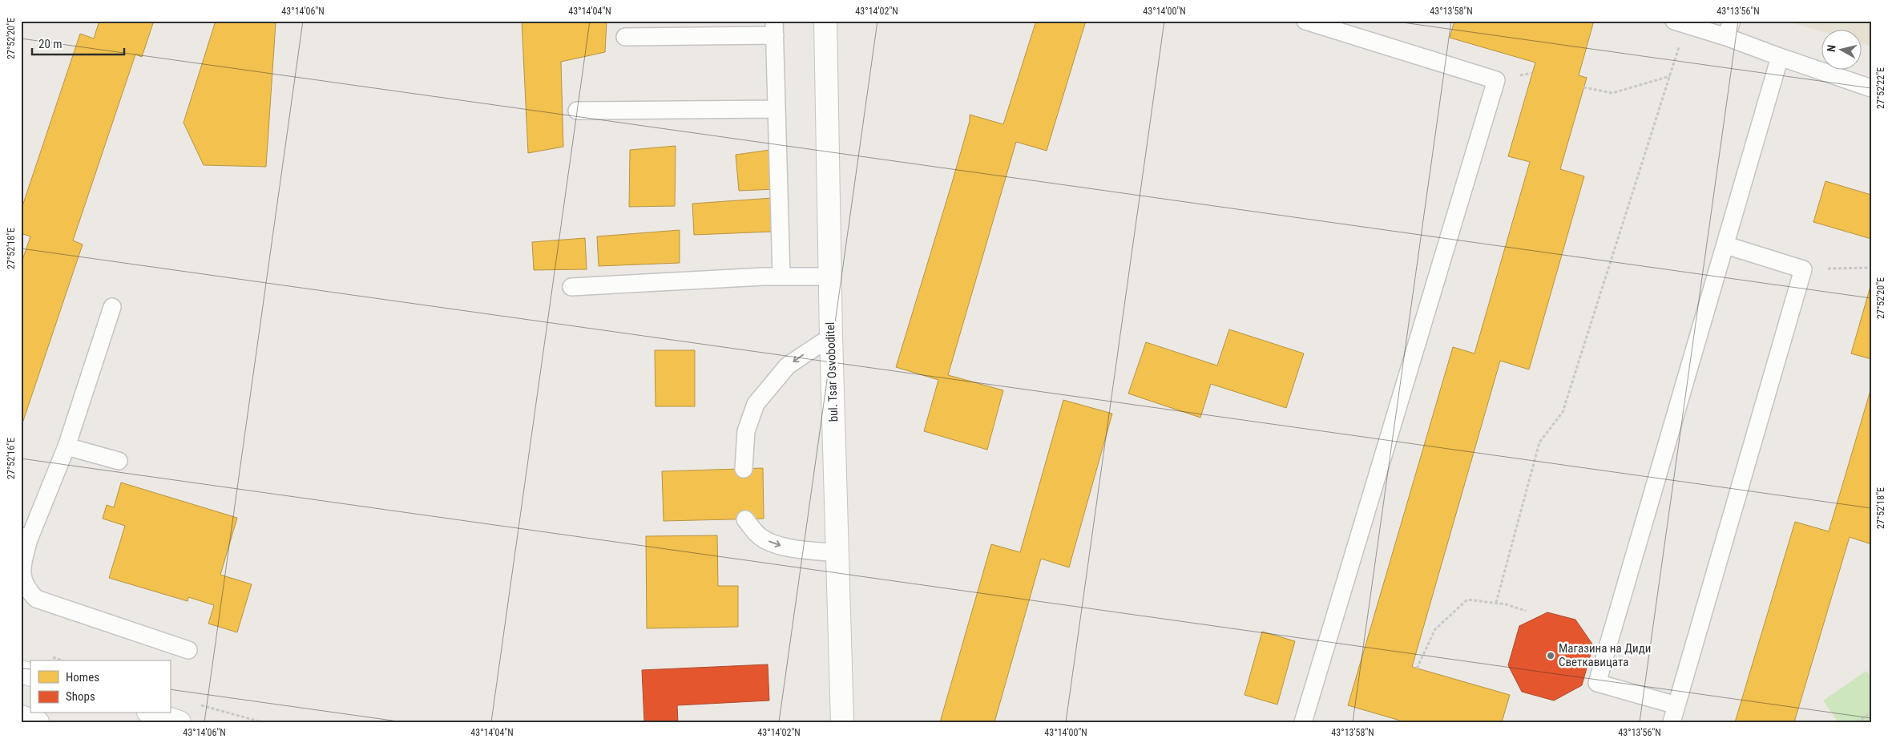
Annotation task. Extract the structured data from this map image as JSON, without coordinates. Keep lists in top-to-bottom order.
{
  "streets": {
    "main road": ["bul. Tsar Osvoboditel"]
  },
  "places": ["Магазина на Диди Светкавицата"],
  "legend": ["Homes", "Shops"],
  "scale_bar": "20 m",
  "north": "left",
  "coordinates": [
    "43°14'06\"N",
    "43°14'04\"N",
    "43°14'02\"N",
    "43°14'00\"N",
    "43°13'58\"N",
    "43°13'56\"N",
    "27°52'20\"E",
    "27°52'22\"E",
    "27°52'18\"E",
    "27°52'16\"E"
  ]
}
